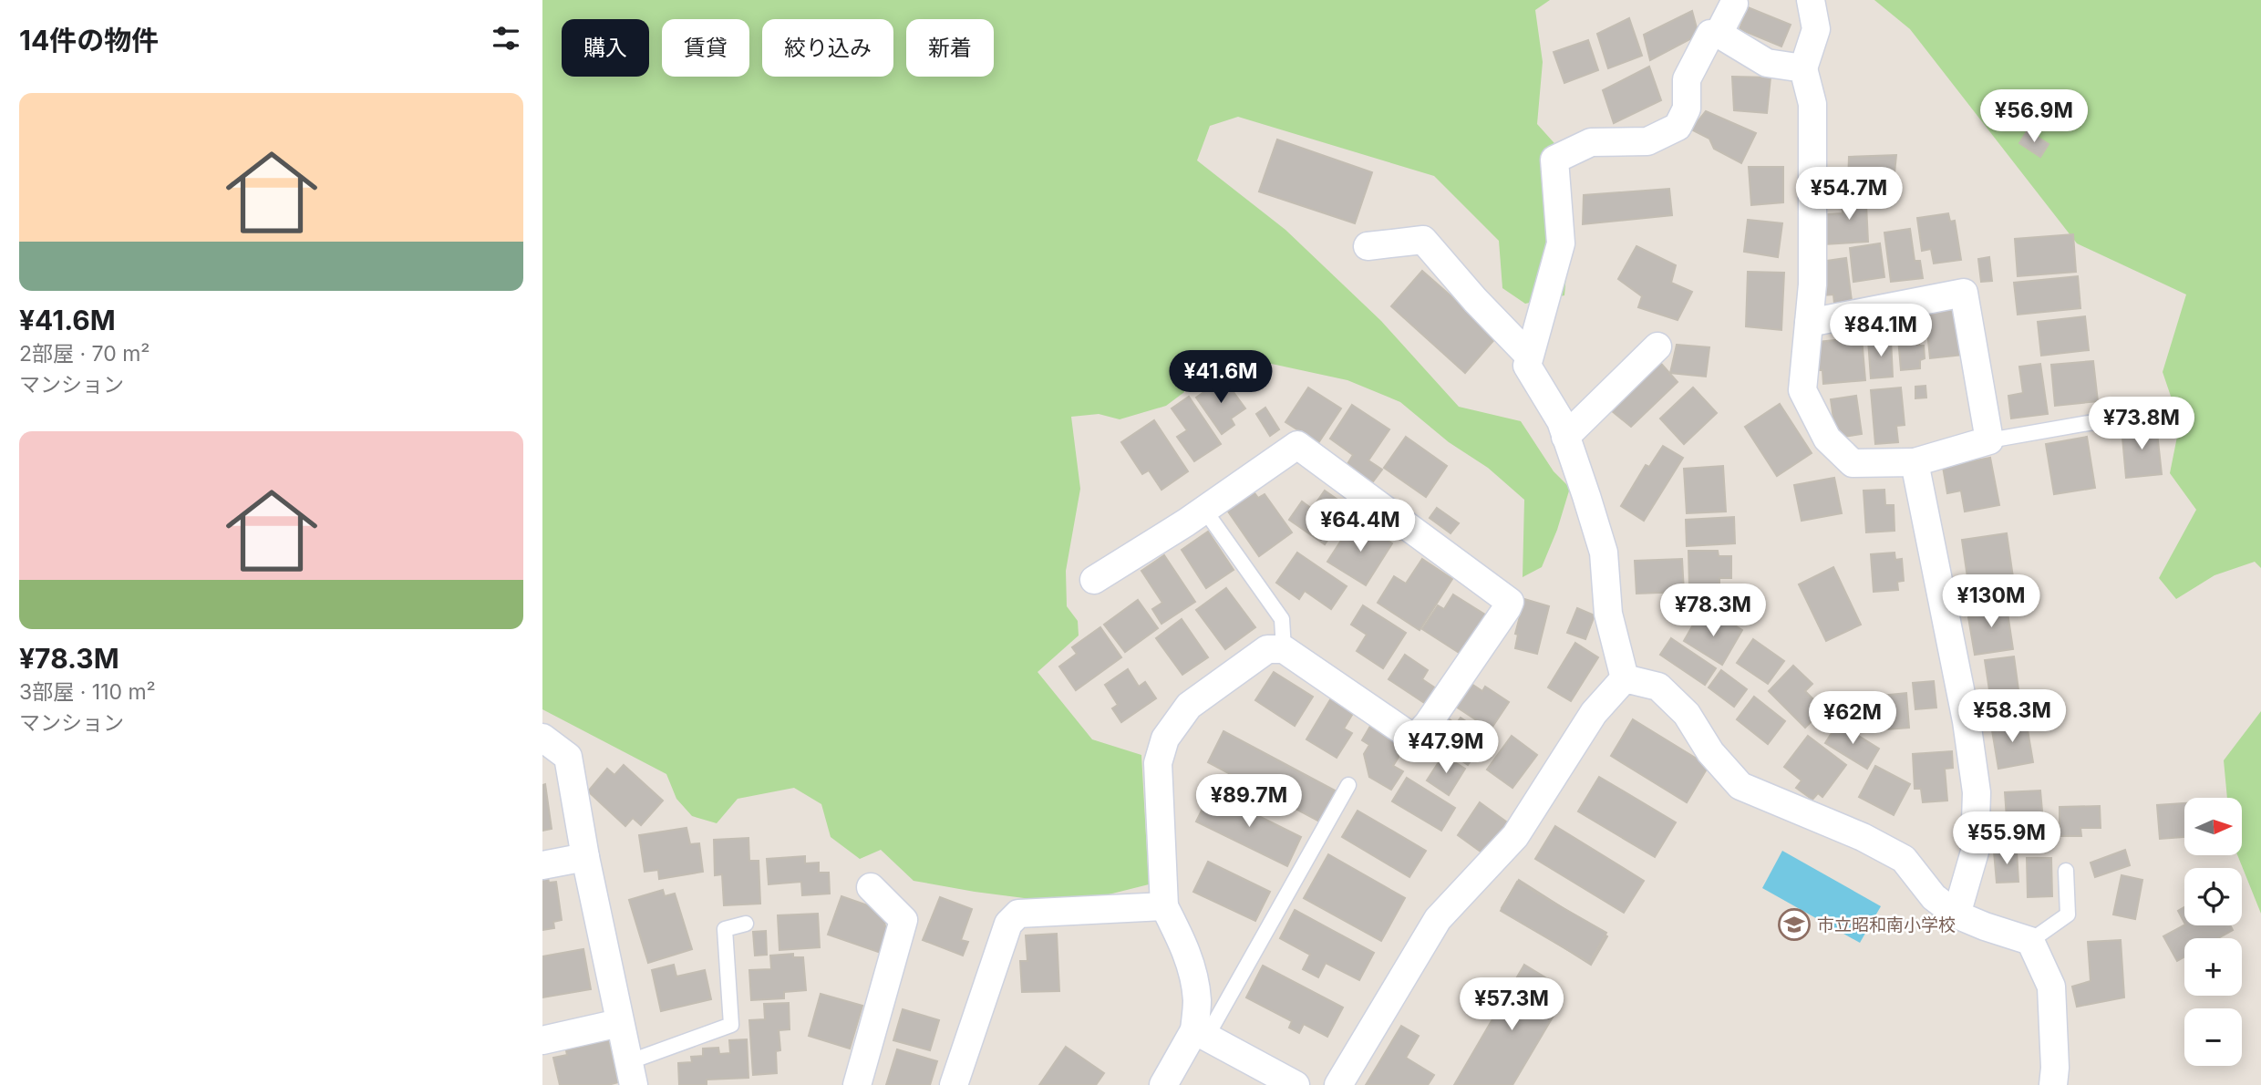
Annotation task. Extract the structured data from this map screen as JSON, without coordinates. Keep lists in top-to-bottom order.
{
  "places": {
    "school or university": ["市立昭和南小学校"]
  },
  "north": "right",
  "page": {
    "heading": "14件の物件",
    "chip": [
      "購入",
      "賃貸",
      "絞り込み",
      "新着"
    ],
    "list": [
      {
        "name": "¥41.6M",
        "note": "2部屋 · 70 m² · マンション"
      },
      {
        "name": "¥78.3M",
        "note": "3部屋 · 110 m² · マンション"
      }
    ],
    "price": [
      "¥56.9M",
      "¥54.7M",
      "¥84.1M",
      "¥41.6M",
      "¥73.8M",
      "¥64.4M",
      "¥130M",
      "¥78.3M",
      "¥58.3M",
      "¥62M",
      "¥47.9M",
      "¥89.7M",
      "¥55.9M",
      "¥57.3M"
    ],
    "map_buttons": ["+", "−"]
  }
}
